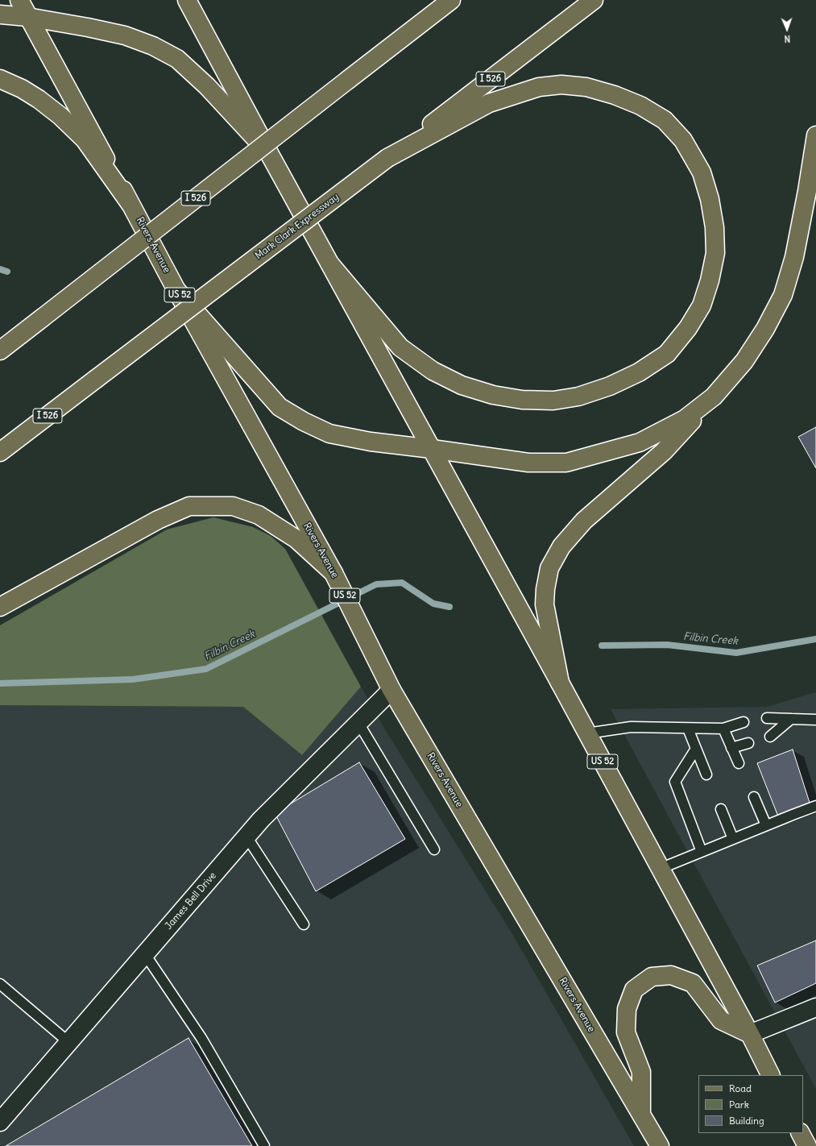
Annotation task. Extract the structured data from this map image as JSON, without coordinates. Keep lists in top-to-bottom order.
{
  "streets": {
    "main road": [
      "I 526",
      "Mark Clark Expressway",
      "Rivers Avenue",
      "US 52"
    ],
    "street": ["James Bell Drive"]
  },
  "crossings": [
    ["Rivers Avenue", "James Bell Drive"]
  ],
  "water": ["Filbin Creek"],
  "legend": ["Road", "Park", "Building"],
  "north": "bottom"
}
